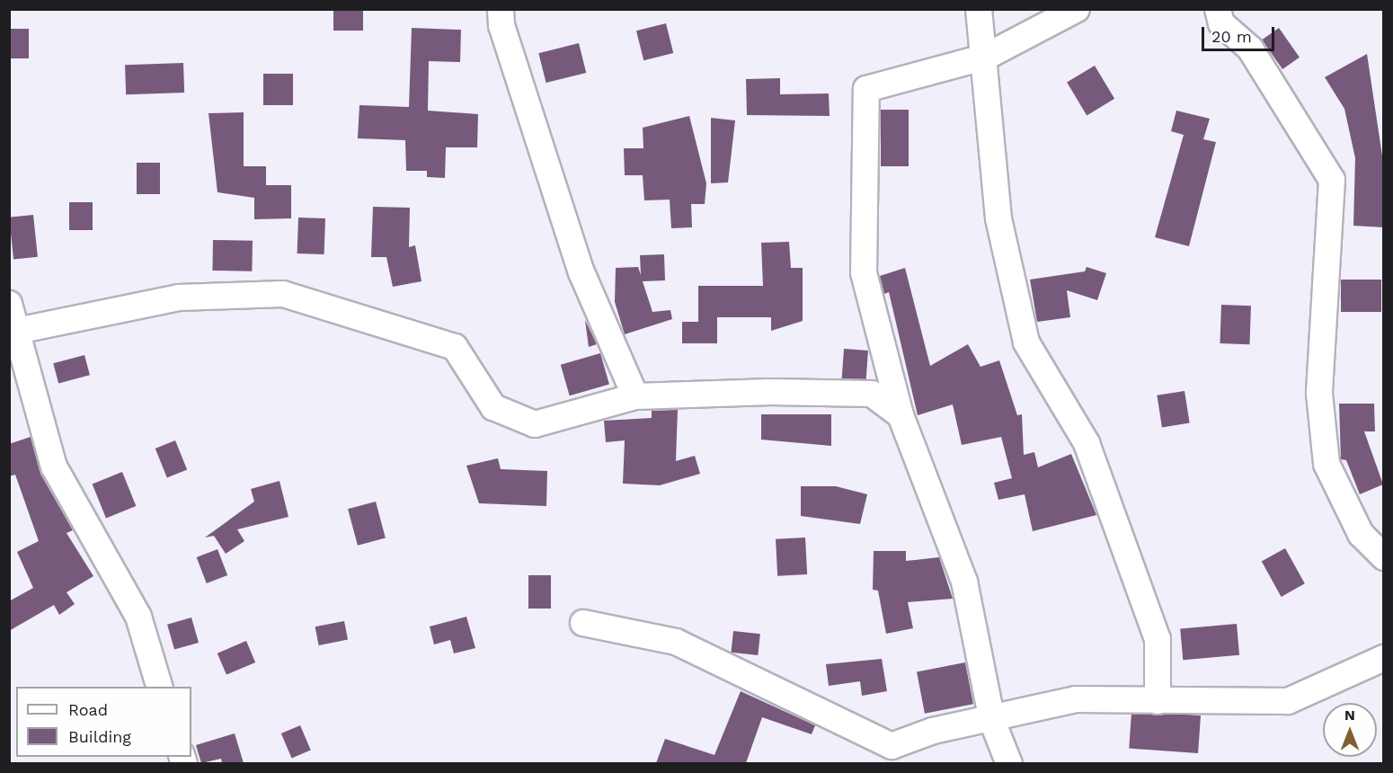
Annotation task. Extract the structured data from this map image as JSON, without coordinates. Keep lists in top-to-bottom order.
{
  "legend": ["Road", "Building"],
  "scale_bar": "20 m",
  "north": "top"
}
